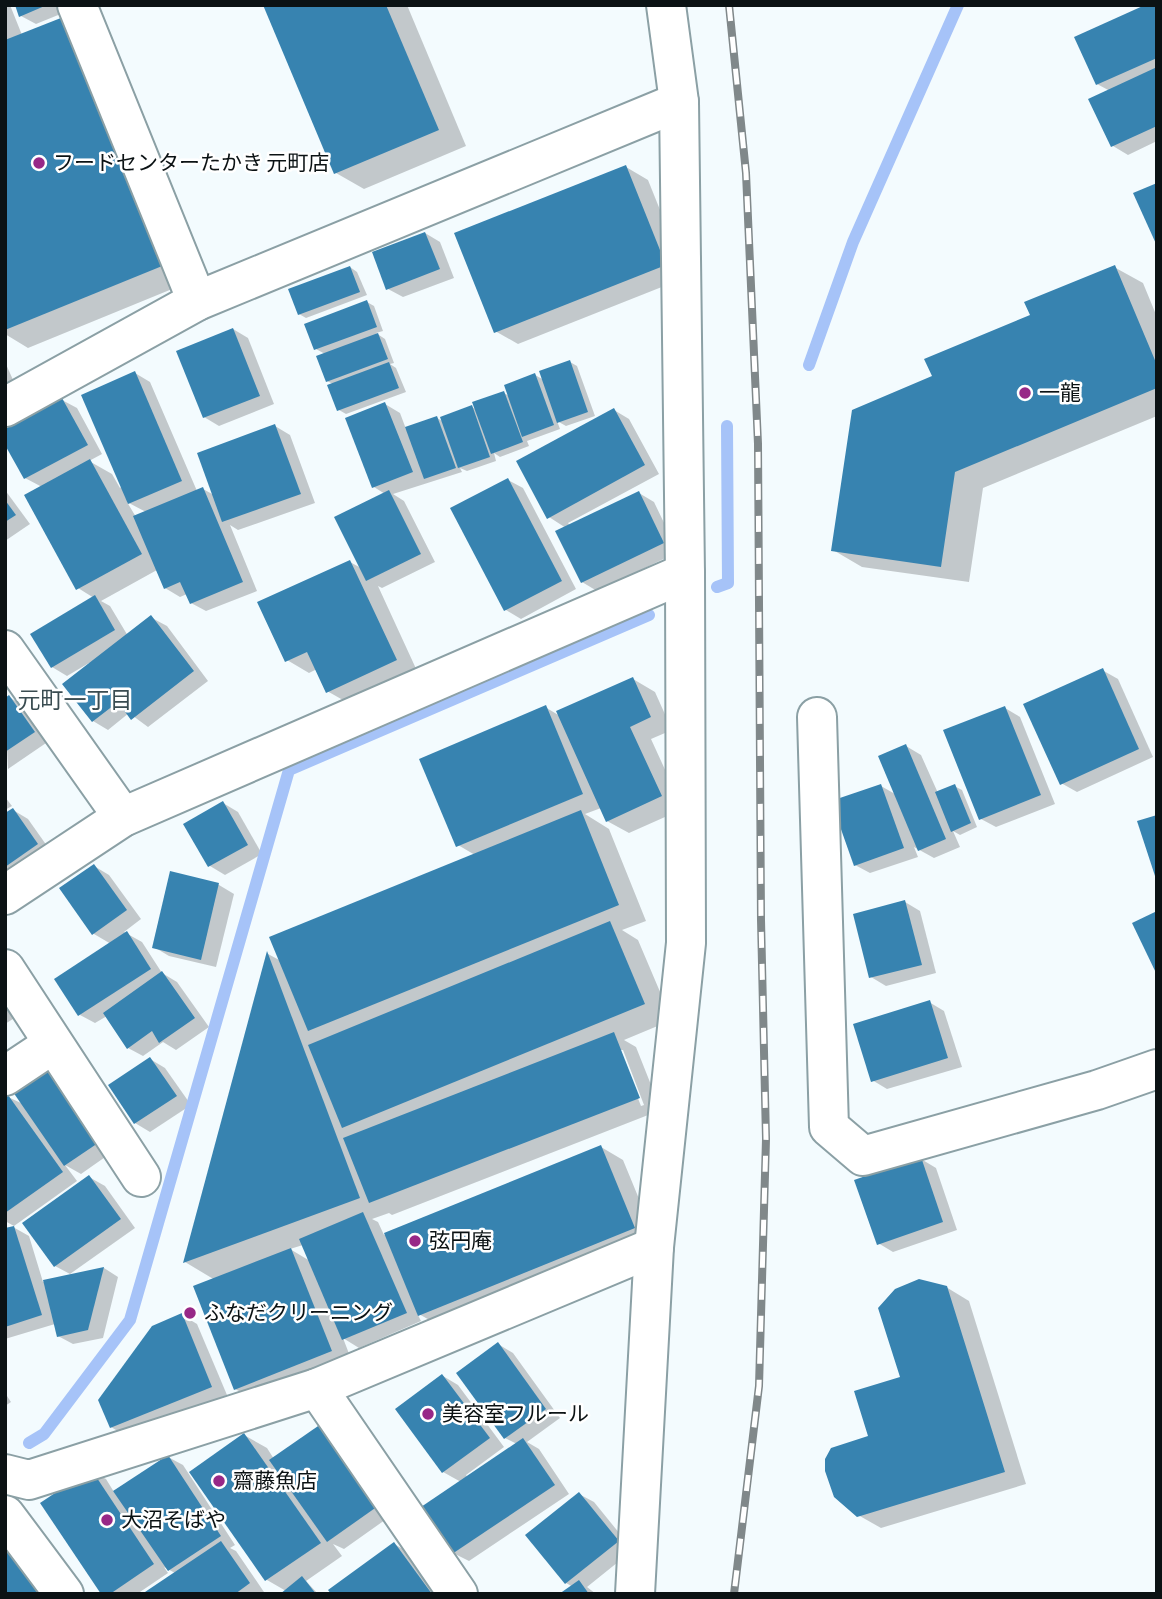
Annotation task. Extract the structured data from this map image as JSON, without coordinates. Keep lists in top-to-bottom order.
{
  "districts": ["元町一丁目"],
  "places": [
    "フードセンターたかき 元町店",
    "一龍",
    "弦円庵",
    "ふなだクリーニング",
    "美容室フルール",
    "齋藤魚店",
    "大沼そばや"
  ]
}
